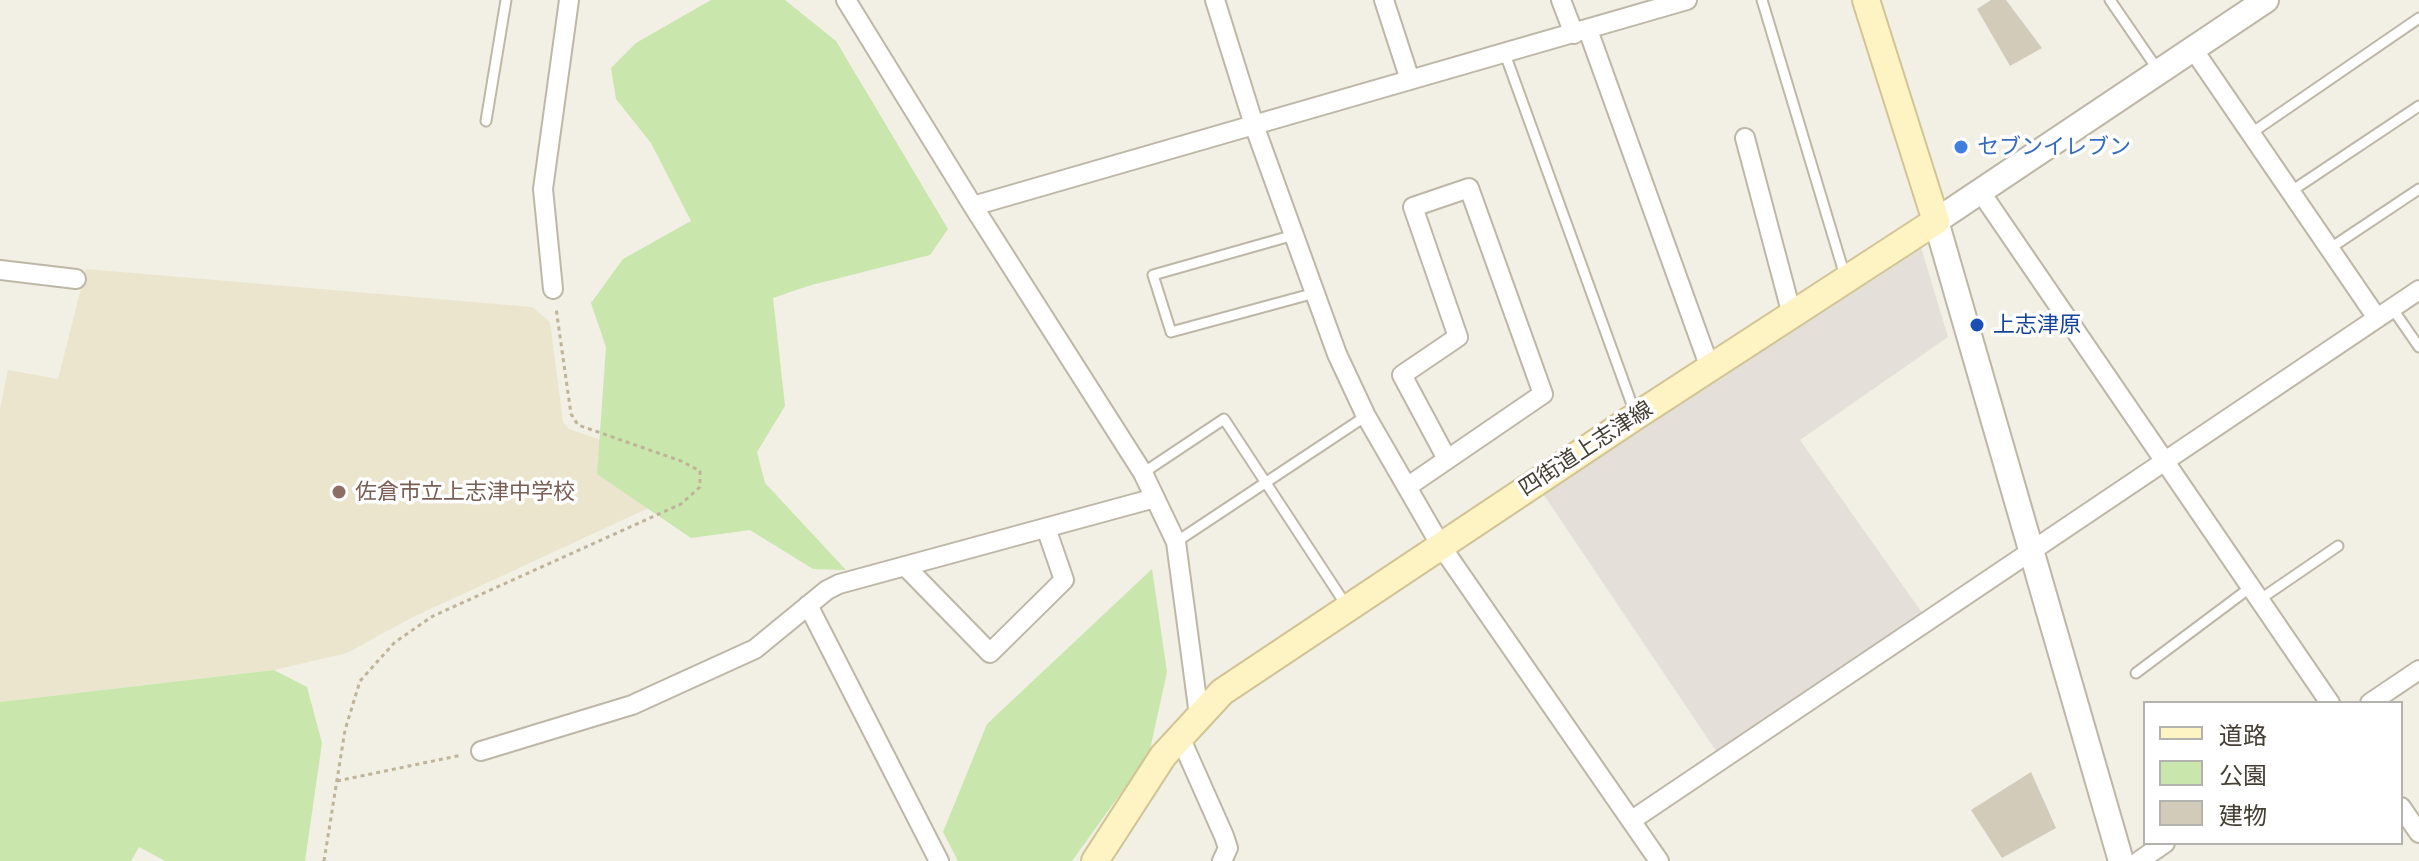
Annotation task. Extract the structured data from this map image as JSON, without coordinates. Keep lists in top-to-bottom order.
{
  "streets": {
    "main road": ["四街道上志津線"]
  },
  "places": ["セブンイレブン", "上志津原", "佐倉市立上志津中学校"],
  "legend": ["道路", "公園", "建物"]
}
